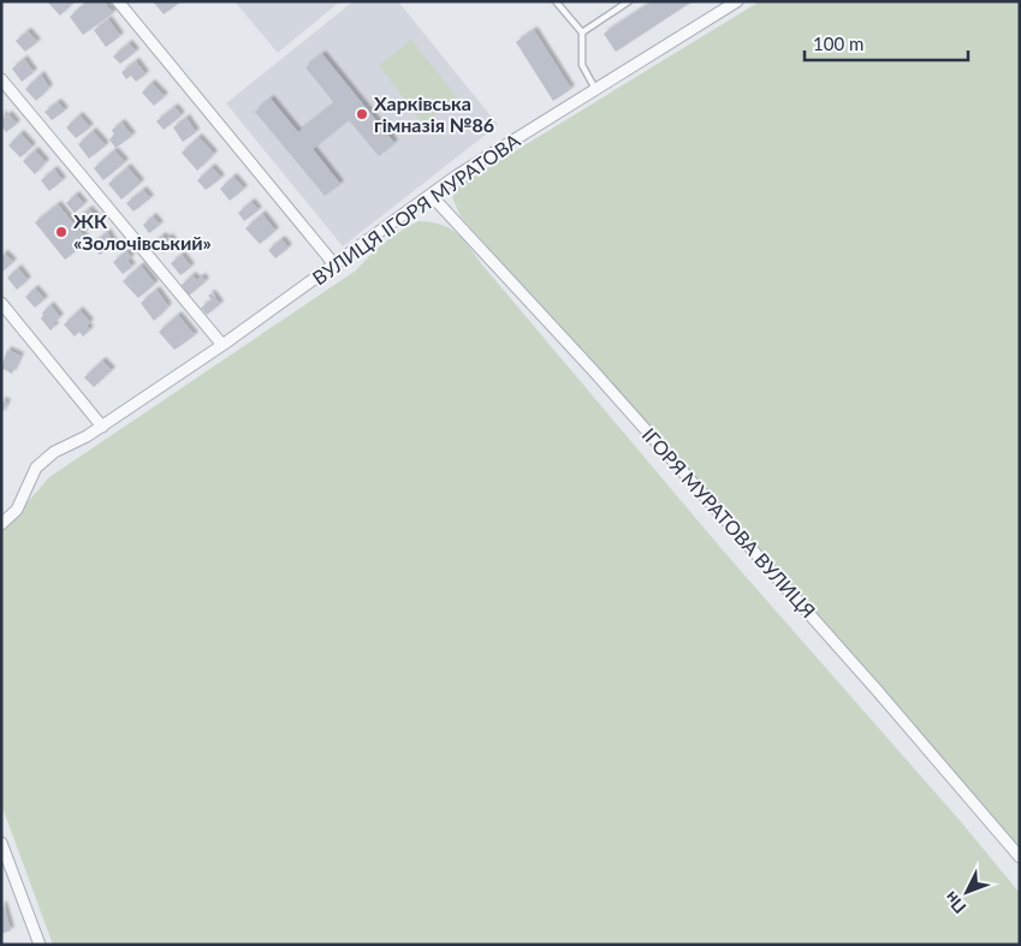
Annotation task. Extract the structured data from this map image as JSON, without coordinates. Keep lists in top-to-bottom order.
{
  "streets": {
    "street": ["ВУЛИЦЯ ІГОРЯ МУРАТОВА", "ІГОРЯ МУРАТОВА ВУЛИЦЯ"]
  },
  "crossings": [
    ["ВУЛИЦЯ ІГОРЯ МУРАТОВА", "ІГОРЯ МУРАТОВА ВУЛИЦЯ"]
  ],
  "places": ["Харківська гімназія №86", "ЖК «Золочівський»"],
  "scale_bar": "100 m",
  "north": "bottom left"
}
